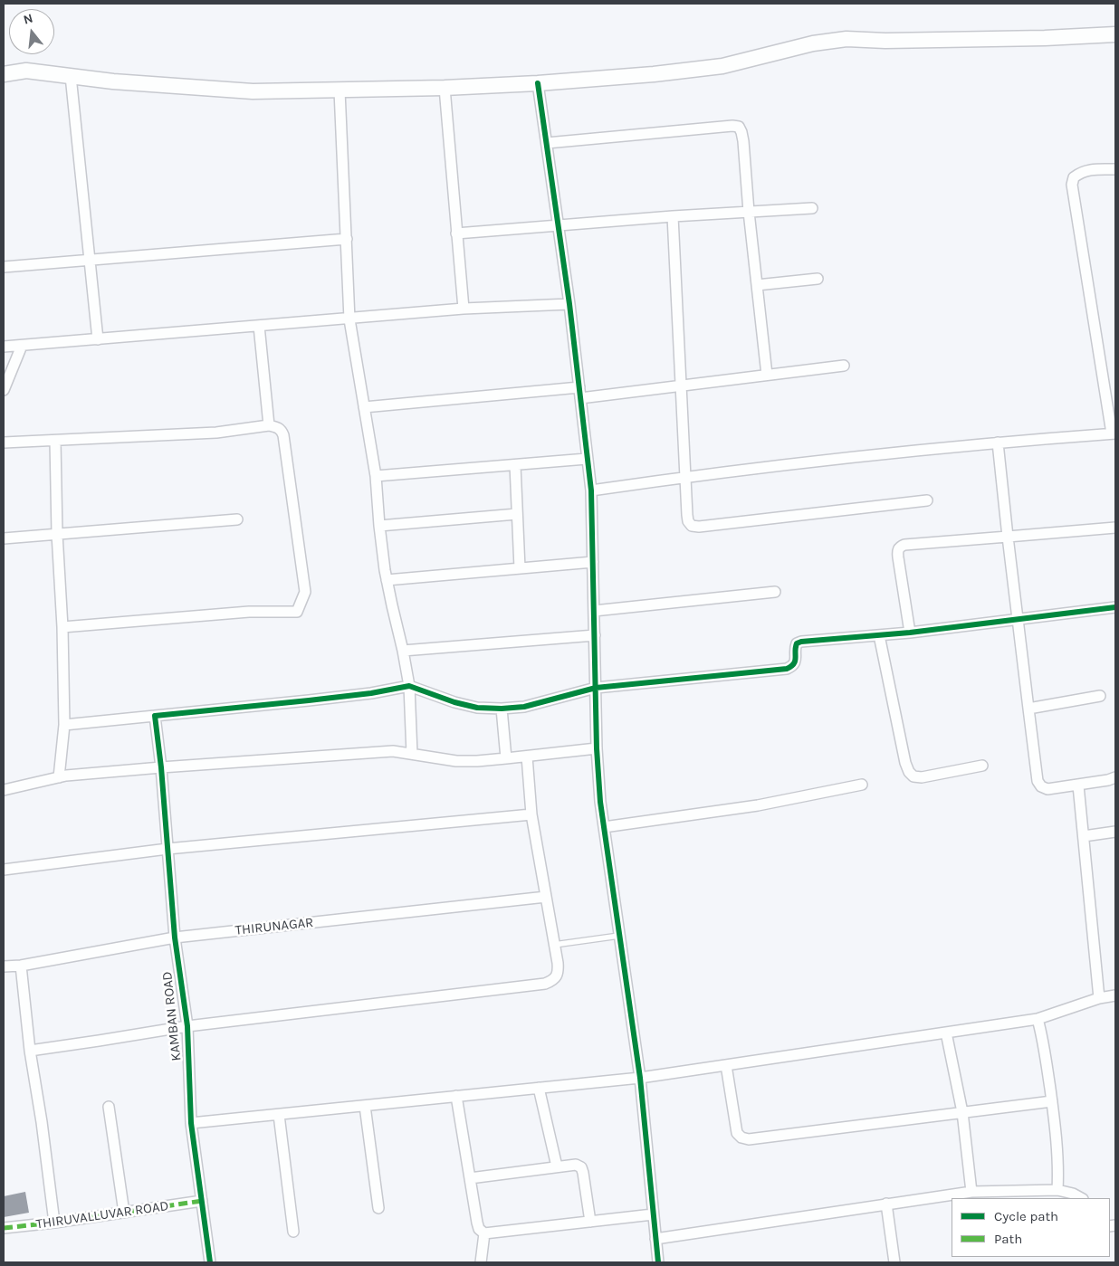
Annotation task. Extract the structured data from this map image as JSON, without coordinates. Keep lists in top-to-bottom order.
{
  "streets": {
    "street": ["THIRUNAGAR", "KAMBAN ROAD", "THIRUVALLUVAR ROAD"]
  },
  "crossings": [
    ["THIRUNAGAR", "KAMBAN ROAD"],
    ["KAMBAN ROAD", "THIRUVALLUVAR ROAD"]
  ],
  "legend": ["Cycle path", "Path"],
  "north": "top"
}
